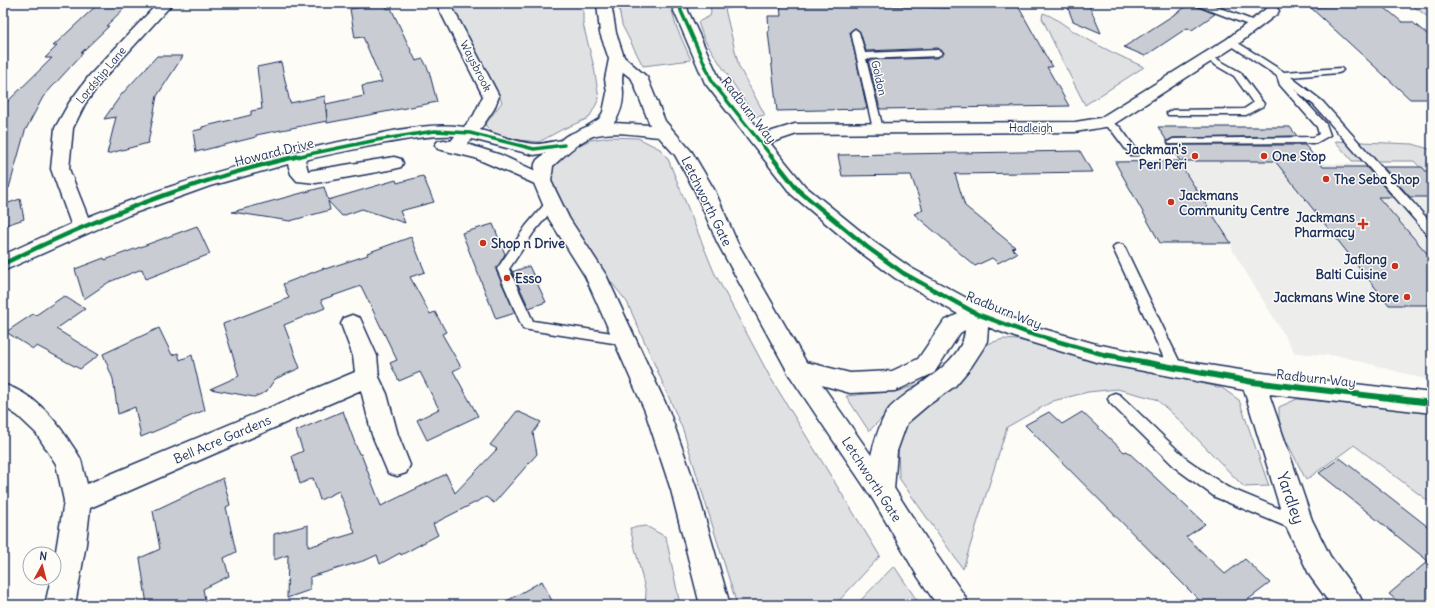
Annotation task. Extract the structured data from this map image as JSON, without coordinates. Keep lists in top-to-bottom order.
{
  "streets": {
    "street": [
      "Waysbrook",
      "Lordship Lane",
      "Radburn Way",
      "Hadleigh",
      "Howard Drive",
      "Letchworth Gate",
      "Bell Acre Gardens",
      "Yardley"
    ],
    "lane": ["Goldon"]
  },
  "crossings": [
    ["Waysbrook", "Howard Drive"],
    ["Lordship Lane", "Howard Drive"],
    ["Goldon", "Hadleigh"],
    ["Radburn Way", "Hadleigh"],
    ["Radburn Way", "Letchworth Gate"],
    ["Radburn Way", "Yardley"]
  ],
  "places": {
    "other": [
      "Jackman's Peri Peri",
      "One Stop",
      "The Seba Shop",
      "Jackmans Community Centre",
      "Shop n Drive",
      "Jaflong Balti Cuisine",
      "Esso",
      "Jackmans Wine Store"
    ],
    "health": ["Jackmans Pharmacy"]
  },
  "north": "top"
}
